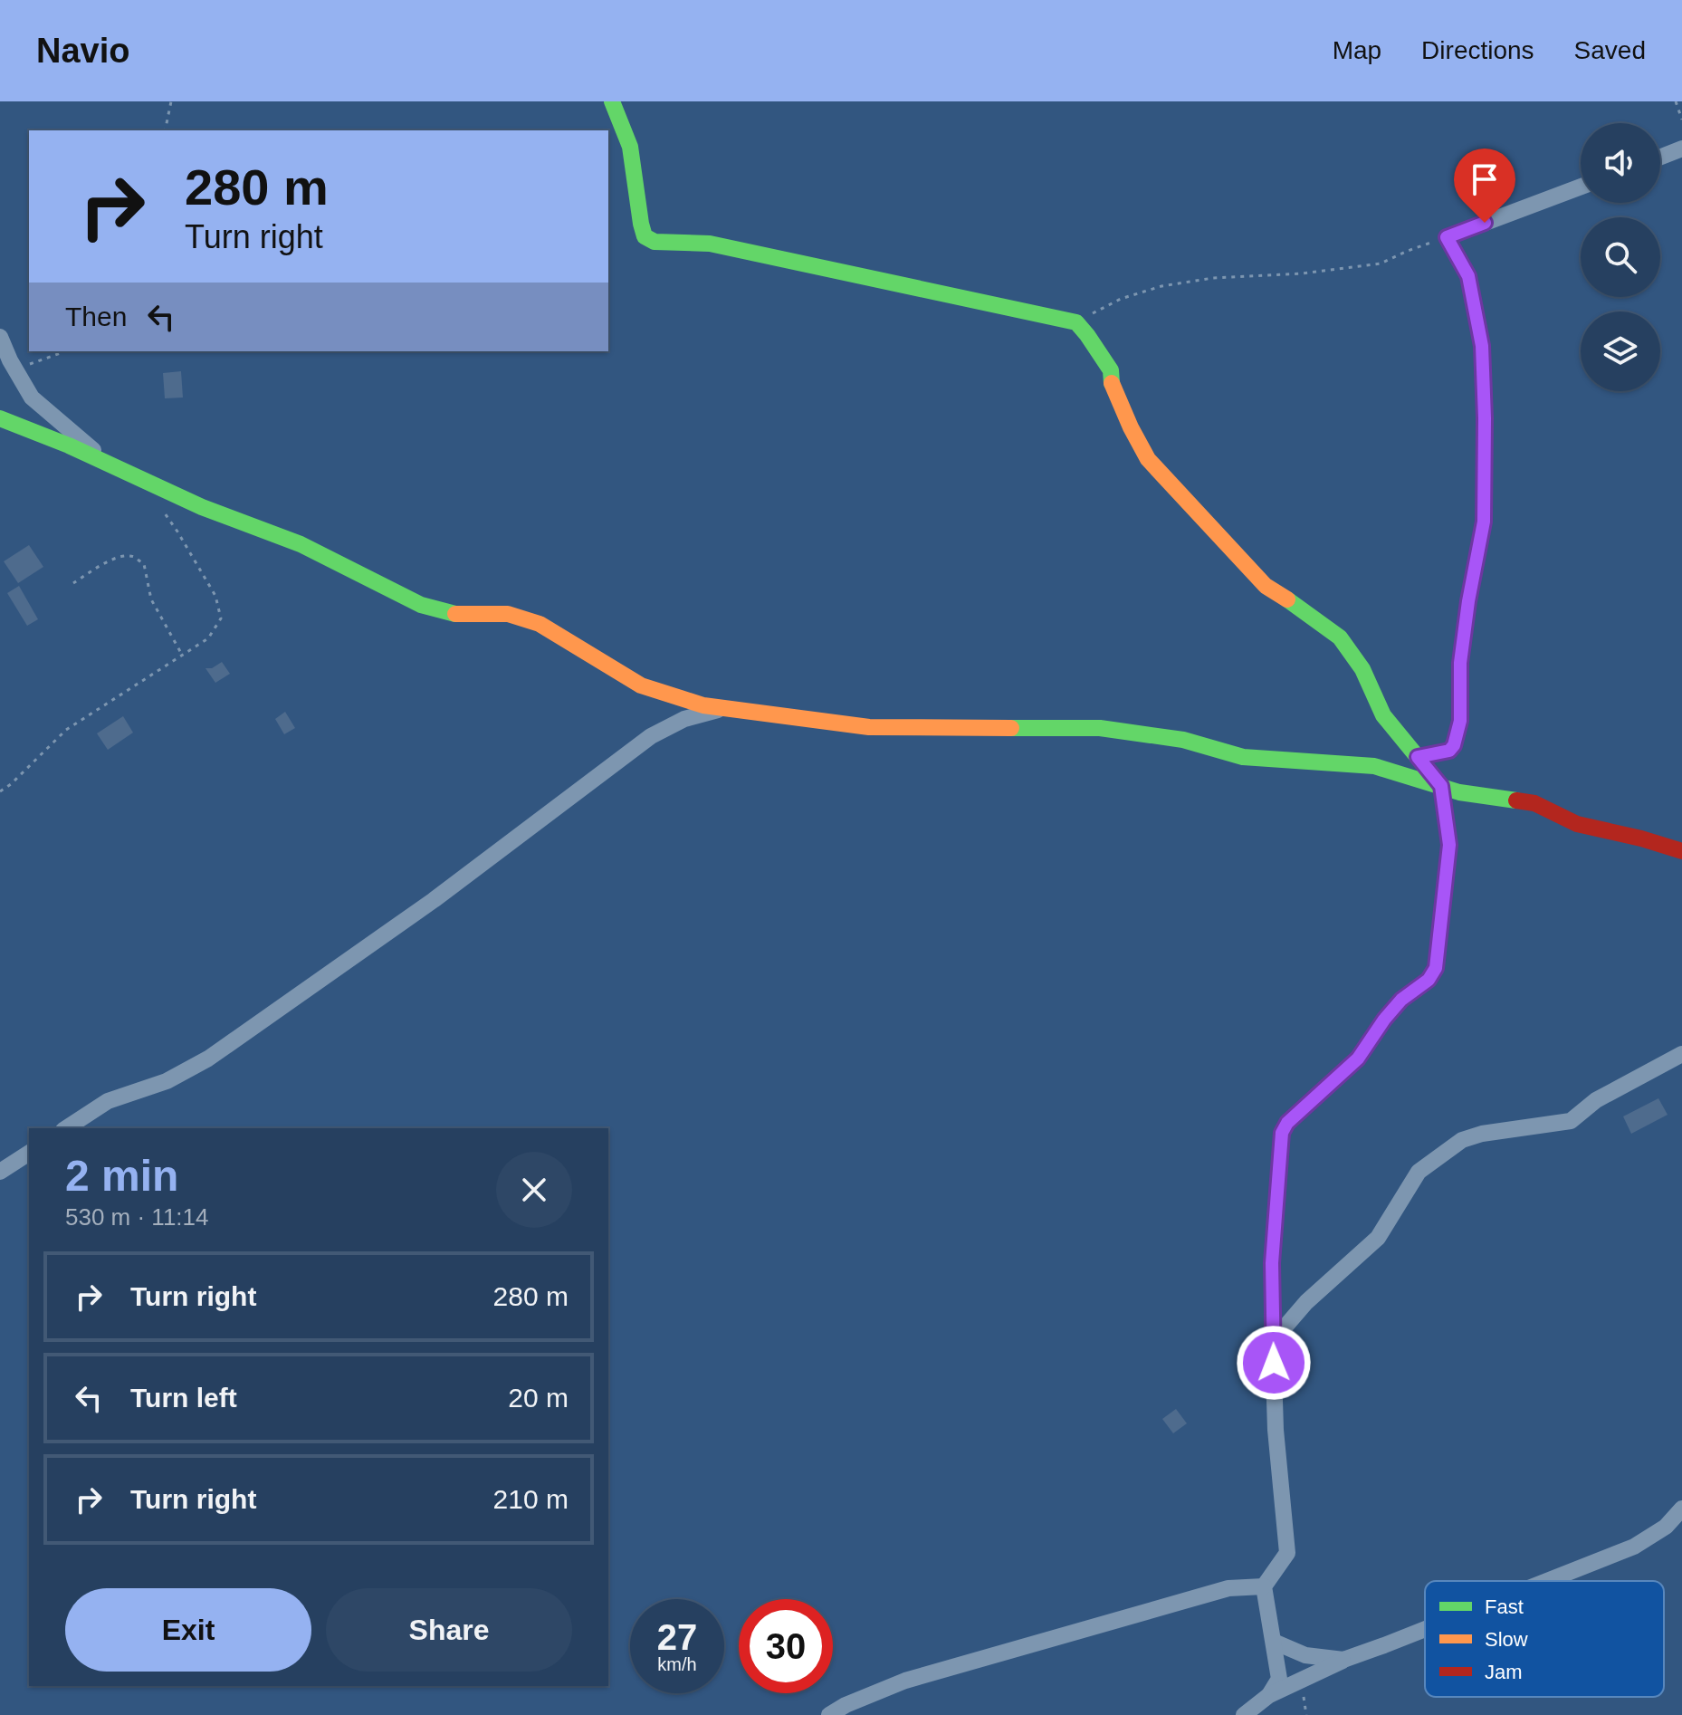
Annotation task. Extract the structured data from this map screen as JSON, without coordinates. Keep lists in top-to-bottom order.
{
  "legend": ["Fast", "Slow", "Jam"],
  "page": {
    "header": "Navio",
    "nav": ["Map", "Directions", "Saved"],
    "turn": ["280 m", "Turn right"],
    "then": "Then",
    "heading": ["2 min", "530 m · 11:14"],
    "list": [
      {
        "name": "Turn right",
        "value": "280 m"
      },
      {
        "name": "Turn left",
        "value": "20 m"
      },
      {
        "name": "Turn right",
        "value": "210 m"
      }
    ],
    "buttons": ["Exit", "Share"],
    "speed": "27 km/h",
    "limit": "30"
  }
}
